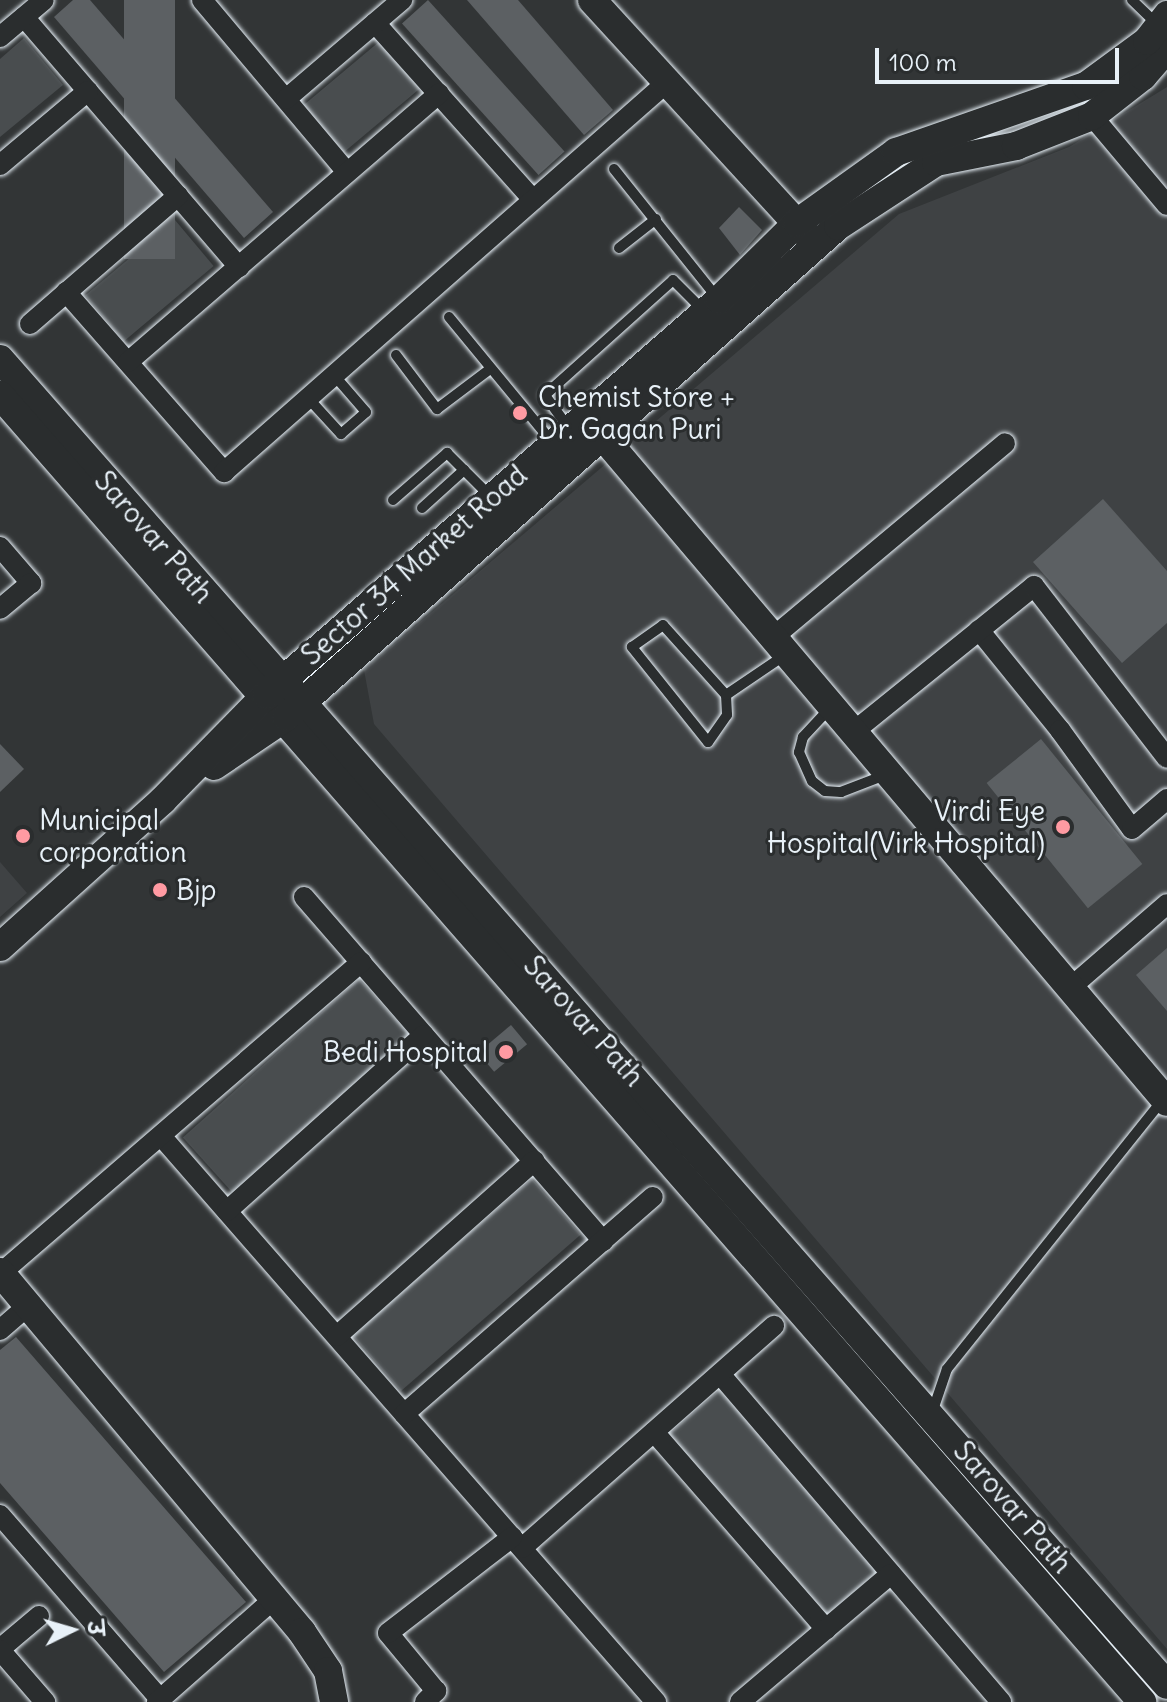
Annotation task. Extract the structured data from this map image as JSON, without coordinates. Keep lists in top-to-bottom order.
{
  "streets": {
    "street": ["Sarovar Path", "Sector 34 Market Road"]
  },
  "crossings": [
    ["Sarovar Path", "Sector 34 Market Road"]
  ],
  "places": [
    "Chemist Store + Dr. Gagan Puri",
    "Virdi Eye Hospital(Virk Hospital)",
    "Municipal corporation",
    "Bjp",
    "Bedi Hospital"
  ],
  "scale_bar": "100 m",
  "north": "right"
}
